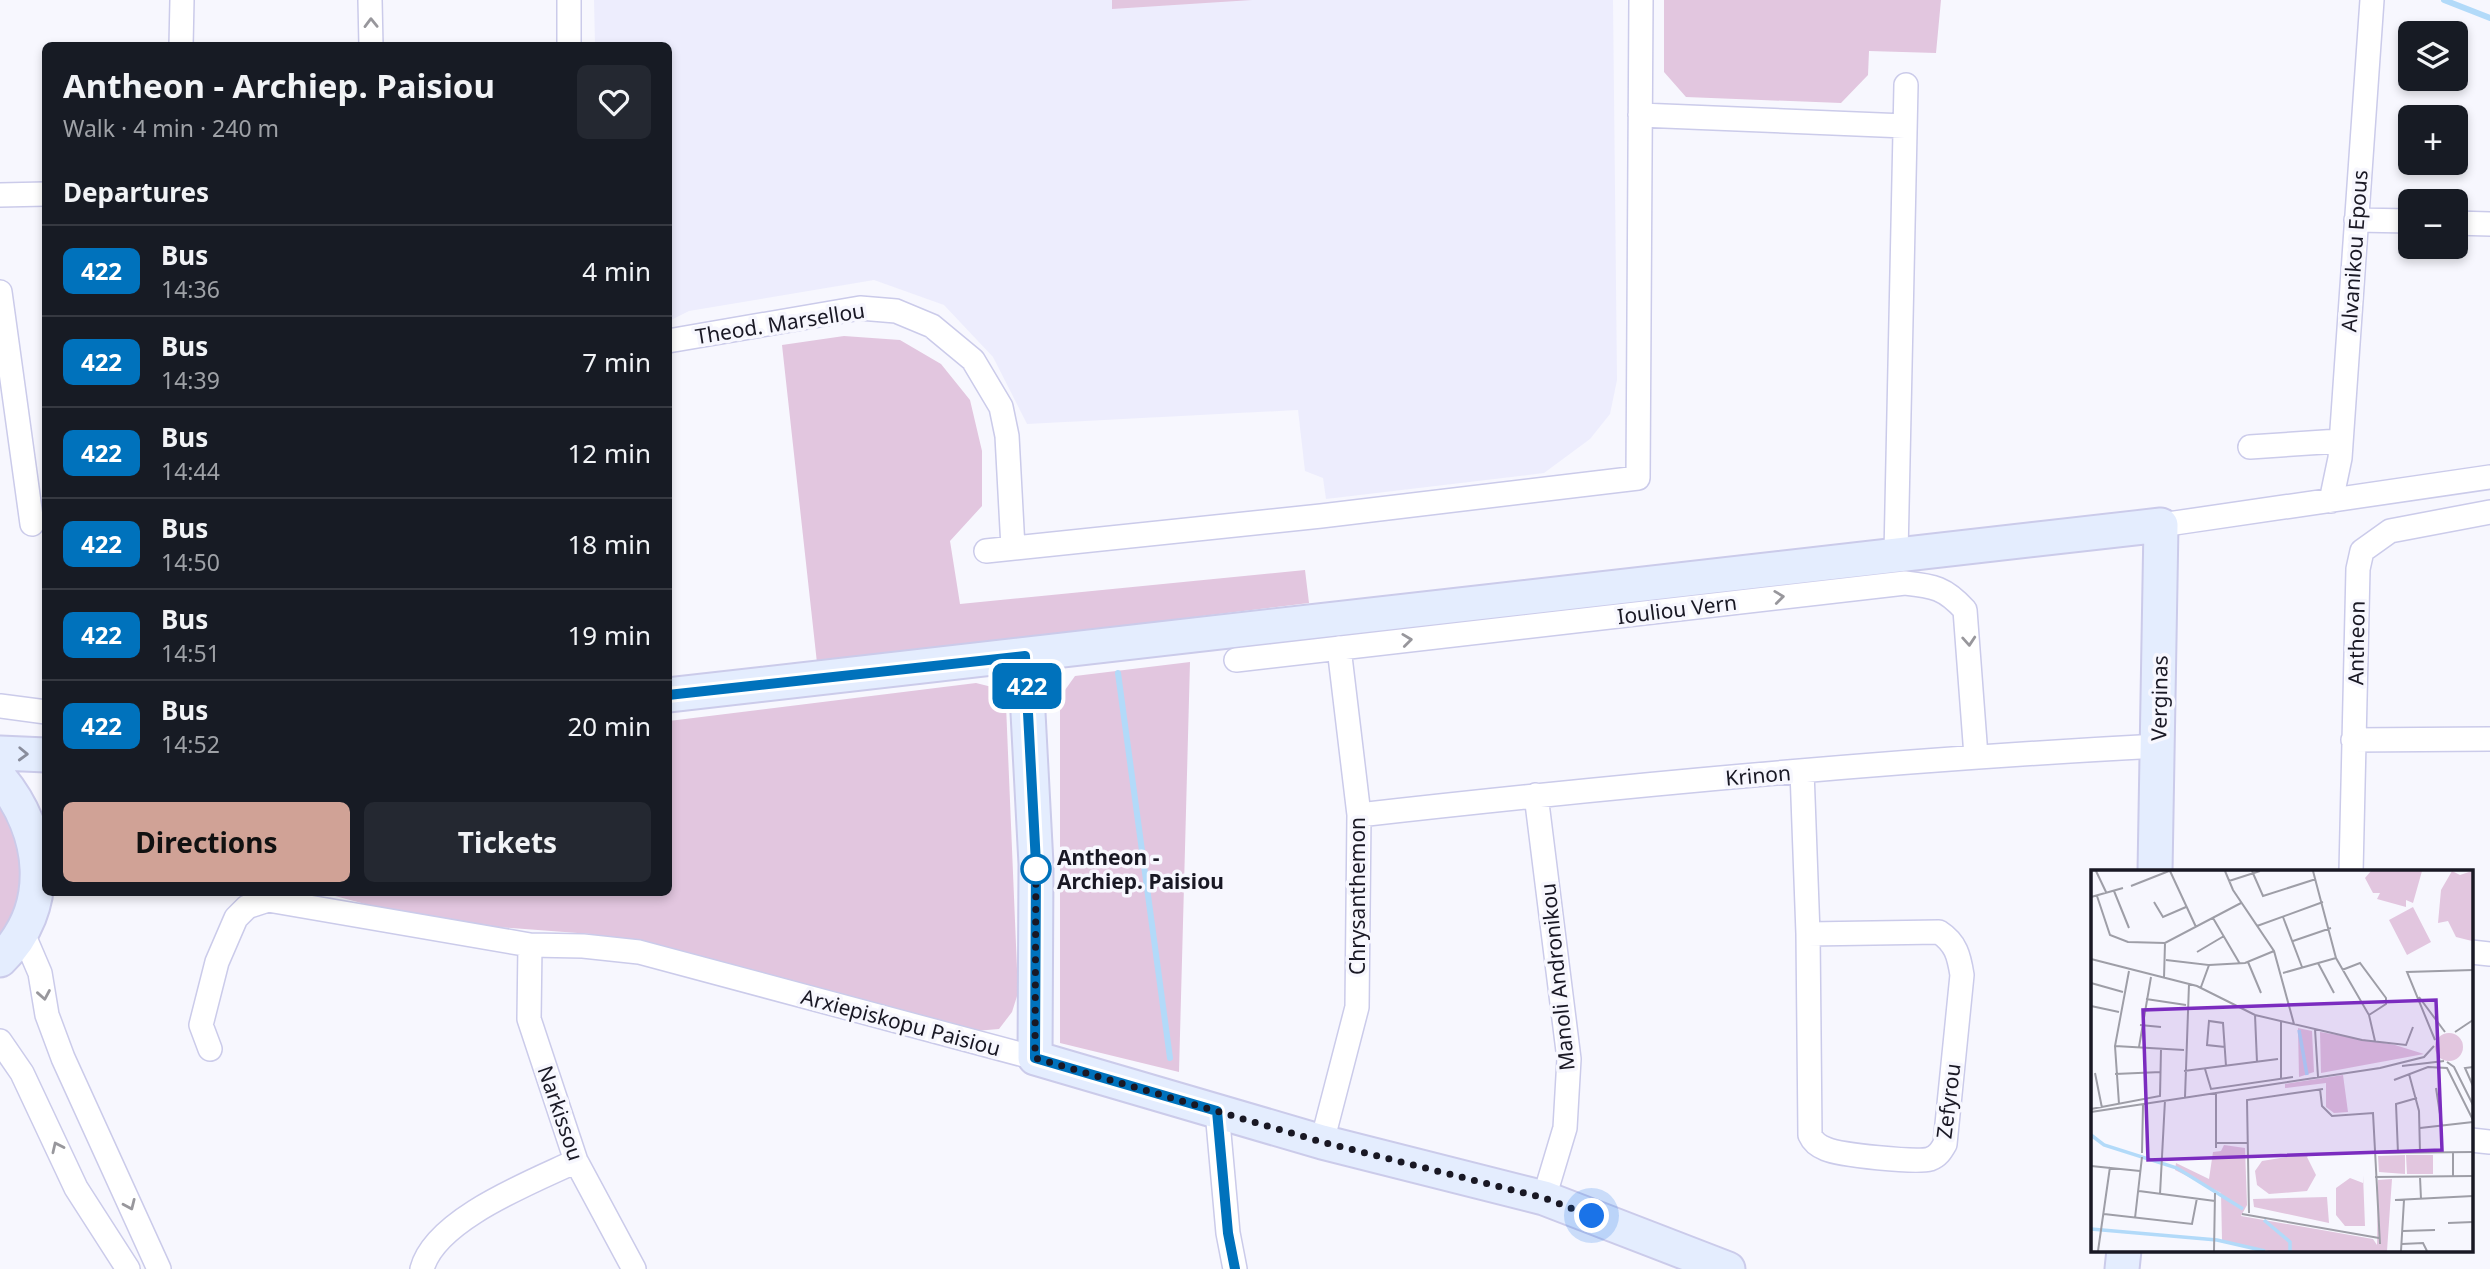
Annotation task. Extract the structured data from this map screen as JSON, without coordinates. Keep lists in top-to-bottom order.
{
  "streets": {
    "street": [
      "Alvanikou Epous",
      "Theod. Marsellou",
      "Iouliou Vern",
      "Antheon",
      "Verginas",
      "Krinon",
      "Chrysanthemon",
      "Manoli Andronikou",
      "Arxiepiskopu Paisiou",
      "Zefyrou",
      "Narkissou"
    ]
  },
  "crossings": [
    ["Iouliou Vern", "Krinon"],
    ["Iouliou Vern", "Chrysanthemon"],
    ["Verginas", "Krinon"],
    ["Krinon", "Chrysanthemon"],
    ["Krinon", "Manoli Andronikou"],
    ["Krinon", "Zefyrou"],
    ["Chrysanthemon", "Arxiepiskopu Paisiou"],
    ["Manoli Andronikou", "Arxiepiskopu Paisiou"],
    ["Arxiepiskopu Paisiou", "Narkissou"]
  ],
  "places": ["Antheon - Archiep. Paisiou"],
  "lines": ["bus line 422"],
  "page": {
    "on_map": "422",
    "map_buttons": ["+", "−"],
    "heading": [
      ["Antheon - Archiep. Paisiou", "Walk · 4 min · 240 m"],
      "Departures"
    ],
    "list": [
      {
        "mark": "422",
        "name": "Bus",
        "note": "14:36",
        "value": "4 min"
      },
      {
        "mark": "422",
        "name": "Bus",
        "note": "14:39",
        "value": "7 min"
      },
      {
        "mark": "422",
        "name": "Bus",
        "note": "14:44",
        "value": "12 min"
      },
      {
        "mark": "422",
        "name": "Bus",
        "note": "14:50",
        "value": "18 min"
      },
      {
        "mark": "422",
        "name": "Bus",
        "note": "14:51",
        "value": "19 min"
      },
      {
        "mark": "422",
        "name": "Bus",
        "note": "14:52",
        "value": "20 min"
      }
    ],
    "buttons": ["Directions", "Tickets"]
  }
}
